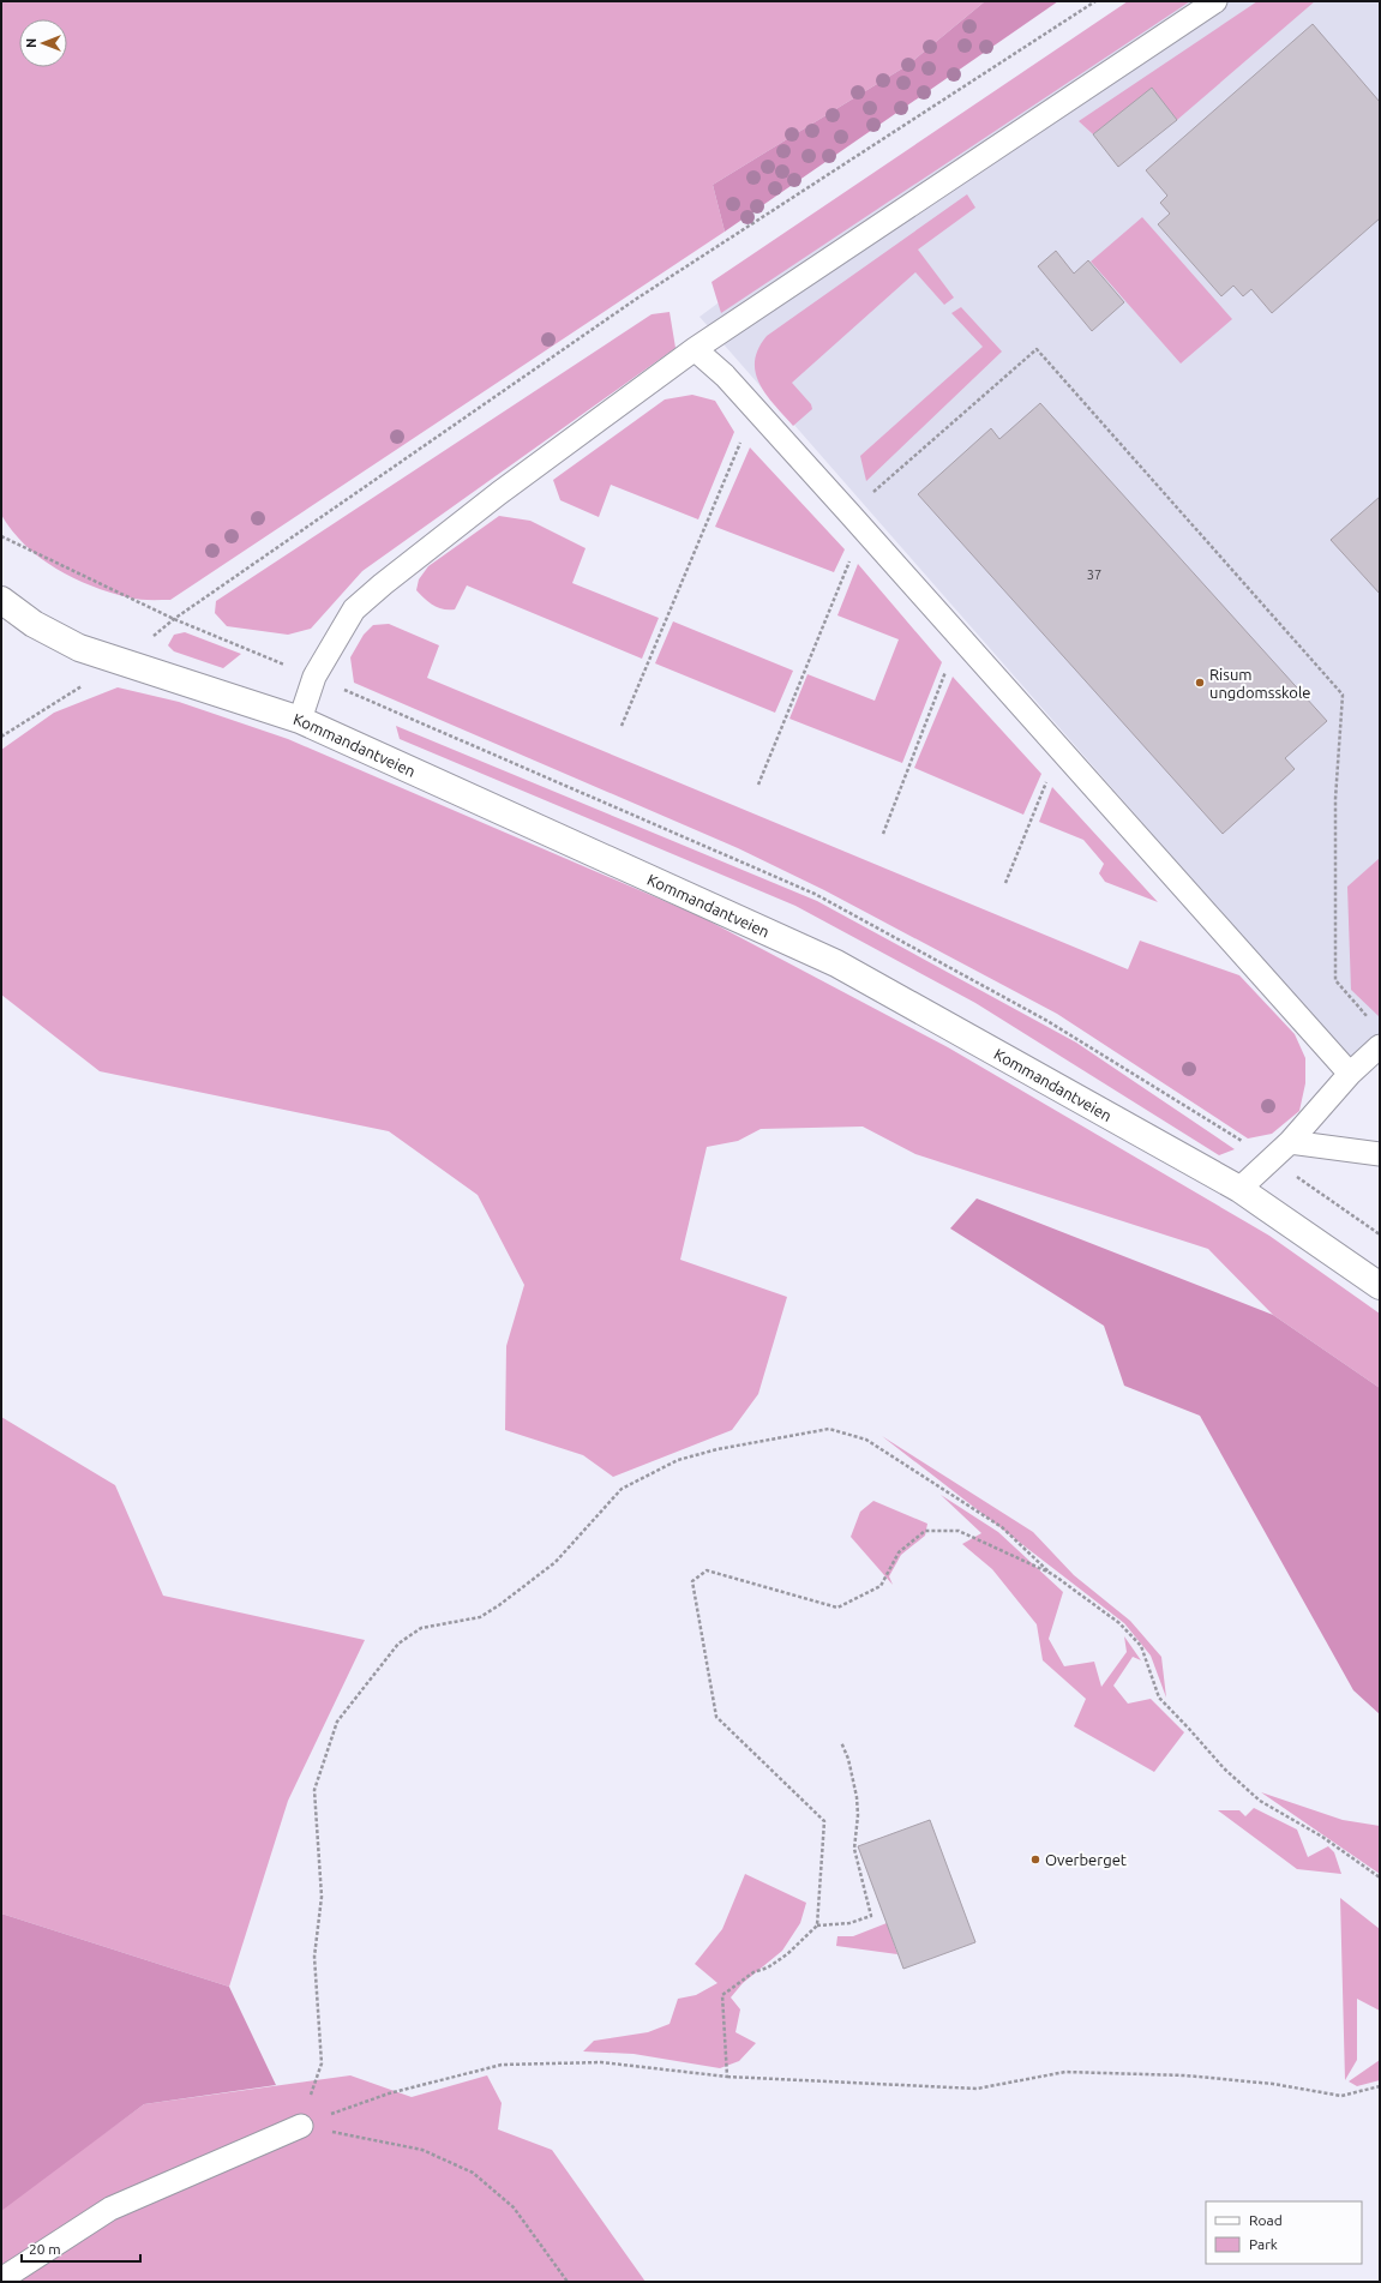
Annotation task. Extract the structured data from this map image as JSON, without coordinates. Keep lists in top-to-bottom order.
{
  "streets": {
    "street": ["Kommandantveien"]
  },
  "places": ["Risum ungdomsskole", "Overberget"],
  "house_numbers": ["37"],
  "legend": ["Road", "Park"],
  "scale_bar": "20 m",
  "north": "left"
}
